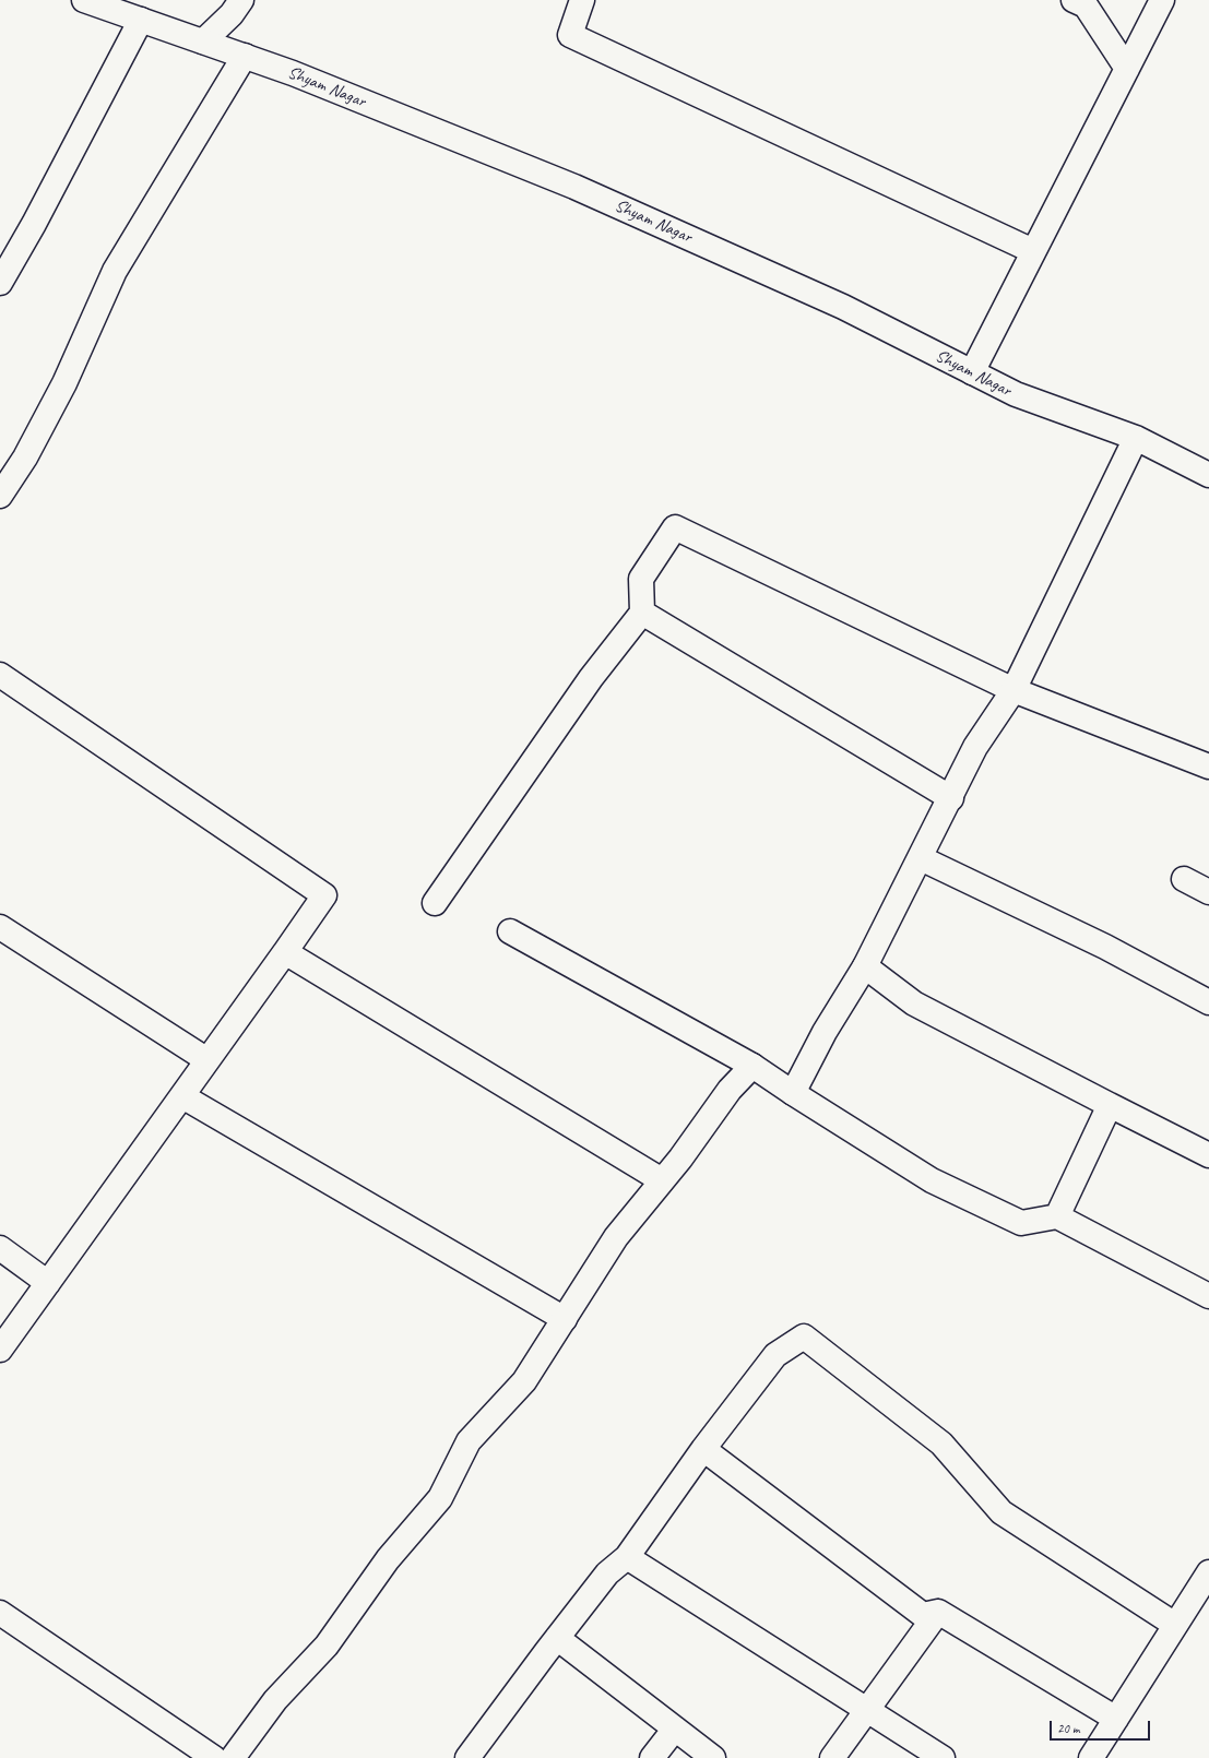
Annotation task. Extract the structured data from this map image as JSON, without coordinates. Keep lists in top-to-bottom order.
{
  "streets": {
    "street": ["Shyam Nagar"]
  },
  "scale_bar": "20 m"
}
